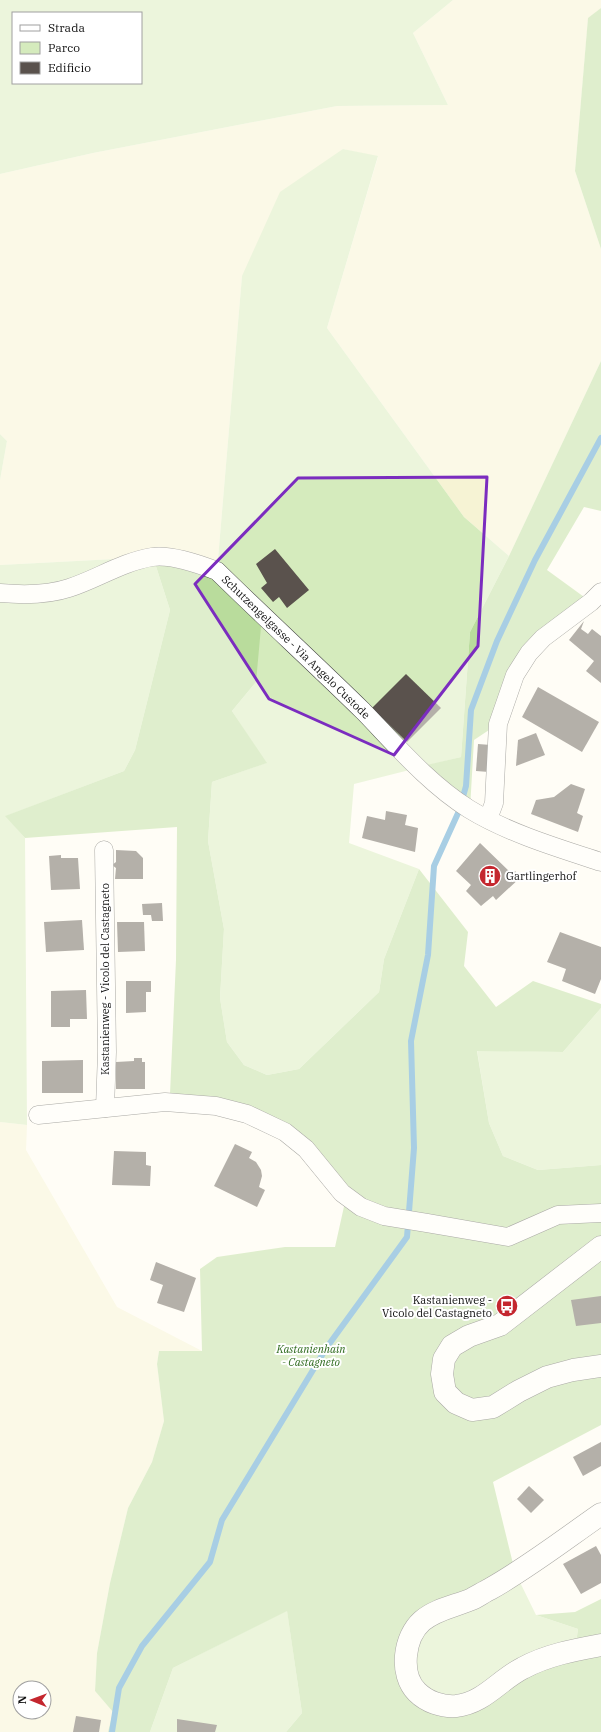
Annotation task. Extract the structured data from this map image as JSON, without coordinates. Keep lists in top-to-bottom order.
{
  "streets": {
    "street": ["Schutzengelgasse - Via Angelo Custode", "Kastanienweg - Vicolo del Castagneto"]
  },
  "parks": ["Kastanienhain - Castagneto"],
  "places": {
    "building": ["Gartlingerhof"],
    "bus stop": ["Kastanienweg - Vicolo del Castagneto"]
  },
  "legend": ["Strada", "Parco", "Edificio"],
  "north": "left"
}
